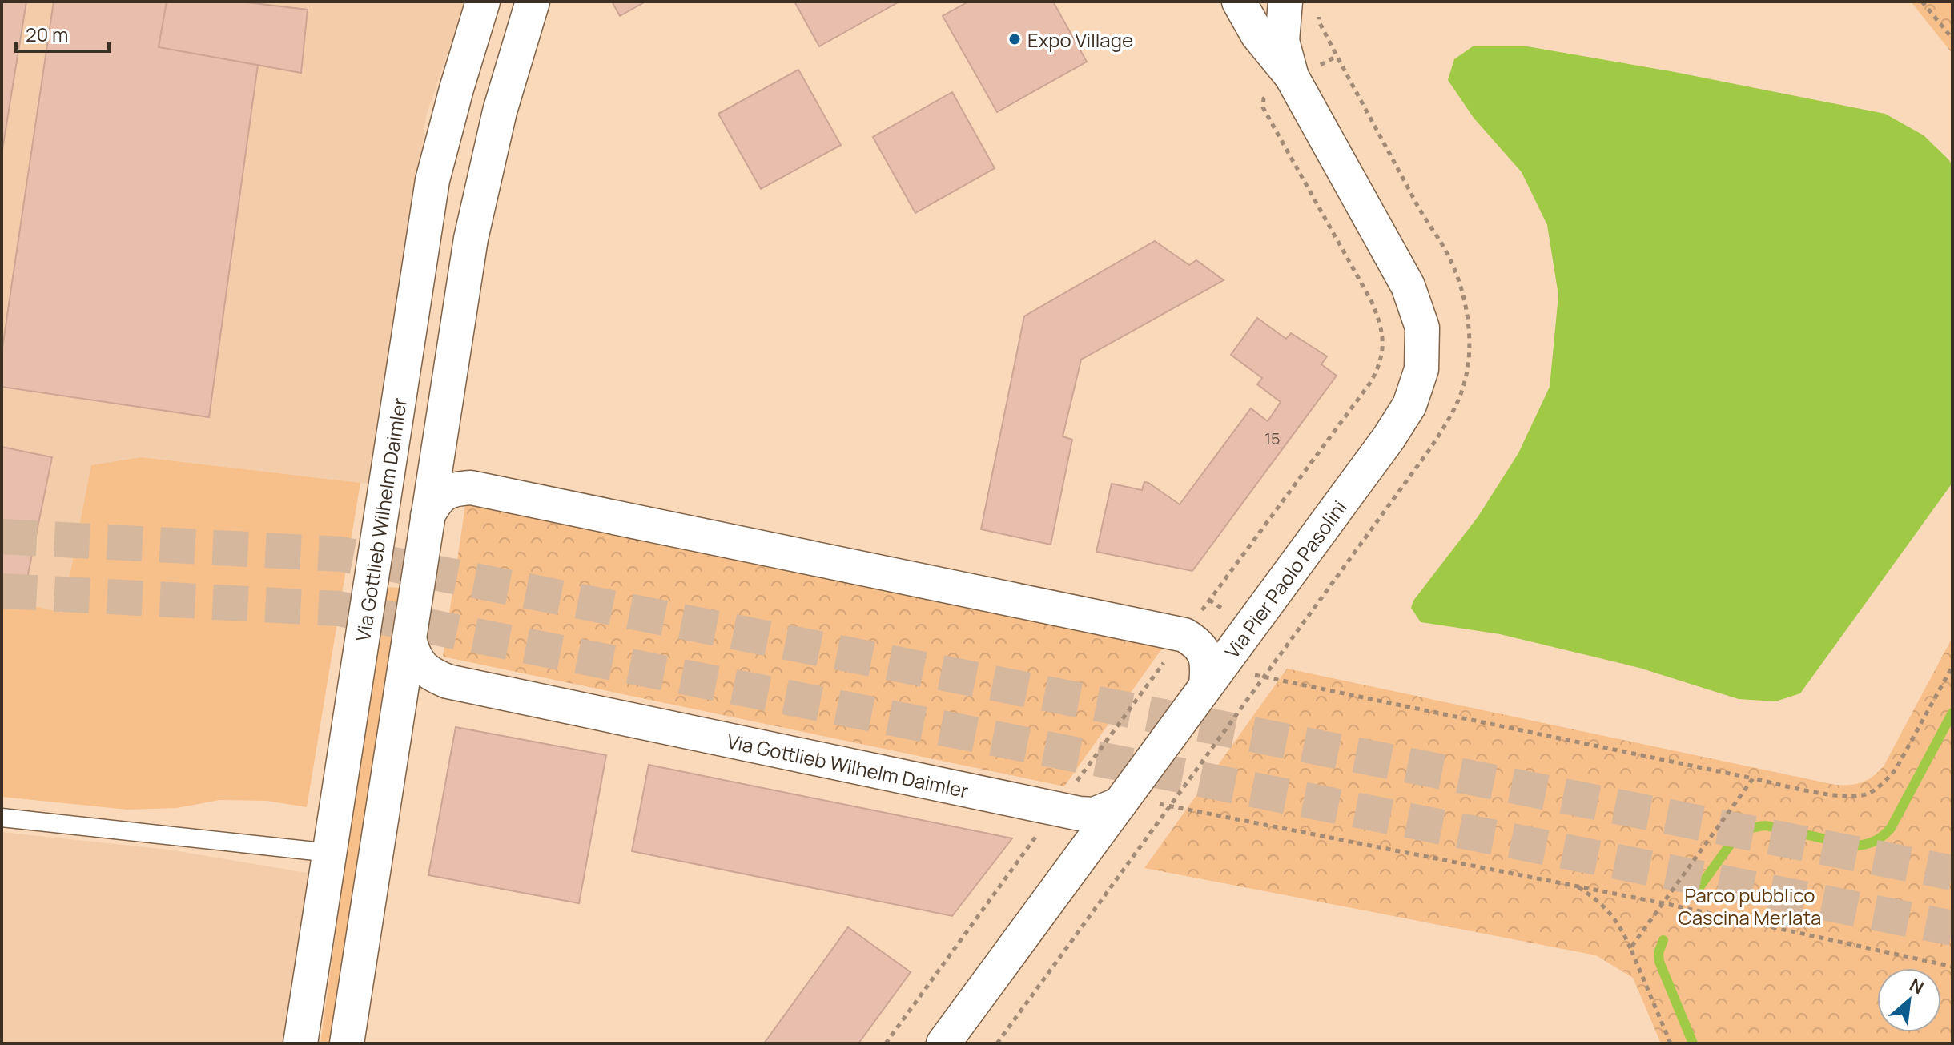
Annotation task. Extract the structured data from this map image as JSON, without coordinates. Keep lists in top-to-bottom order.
{
  "streets": {
    "street": ["Via Gottlieb Wilhelm Daimler", "Via Pier Paolo Pasolini"]
  },
  "crossings": [
    ["Via Gottlieb Wilhelm Daimler", "Via Pier Paolo Pasolini"]
  ],
  "parks": ["Parco pubblico Cascina Merlata"],
  "places": ["Expo Village"],
  "house_numbers": ["15"],
  "scale_bar": "20 m",
  "north": "top right"
}
